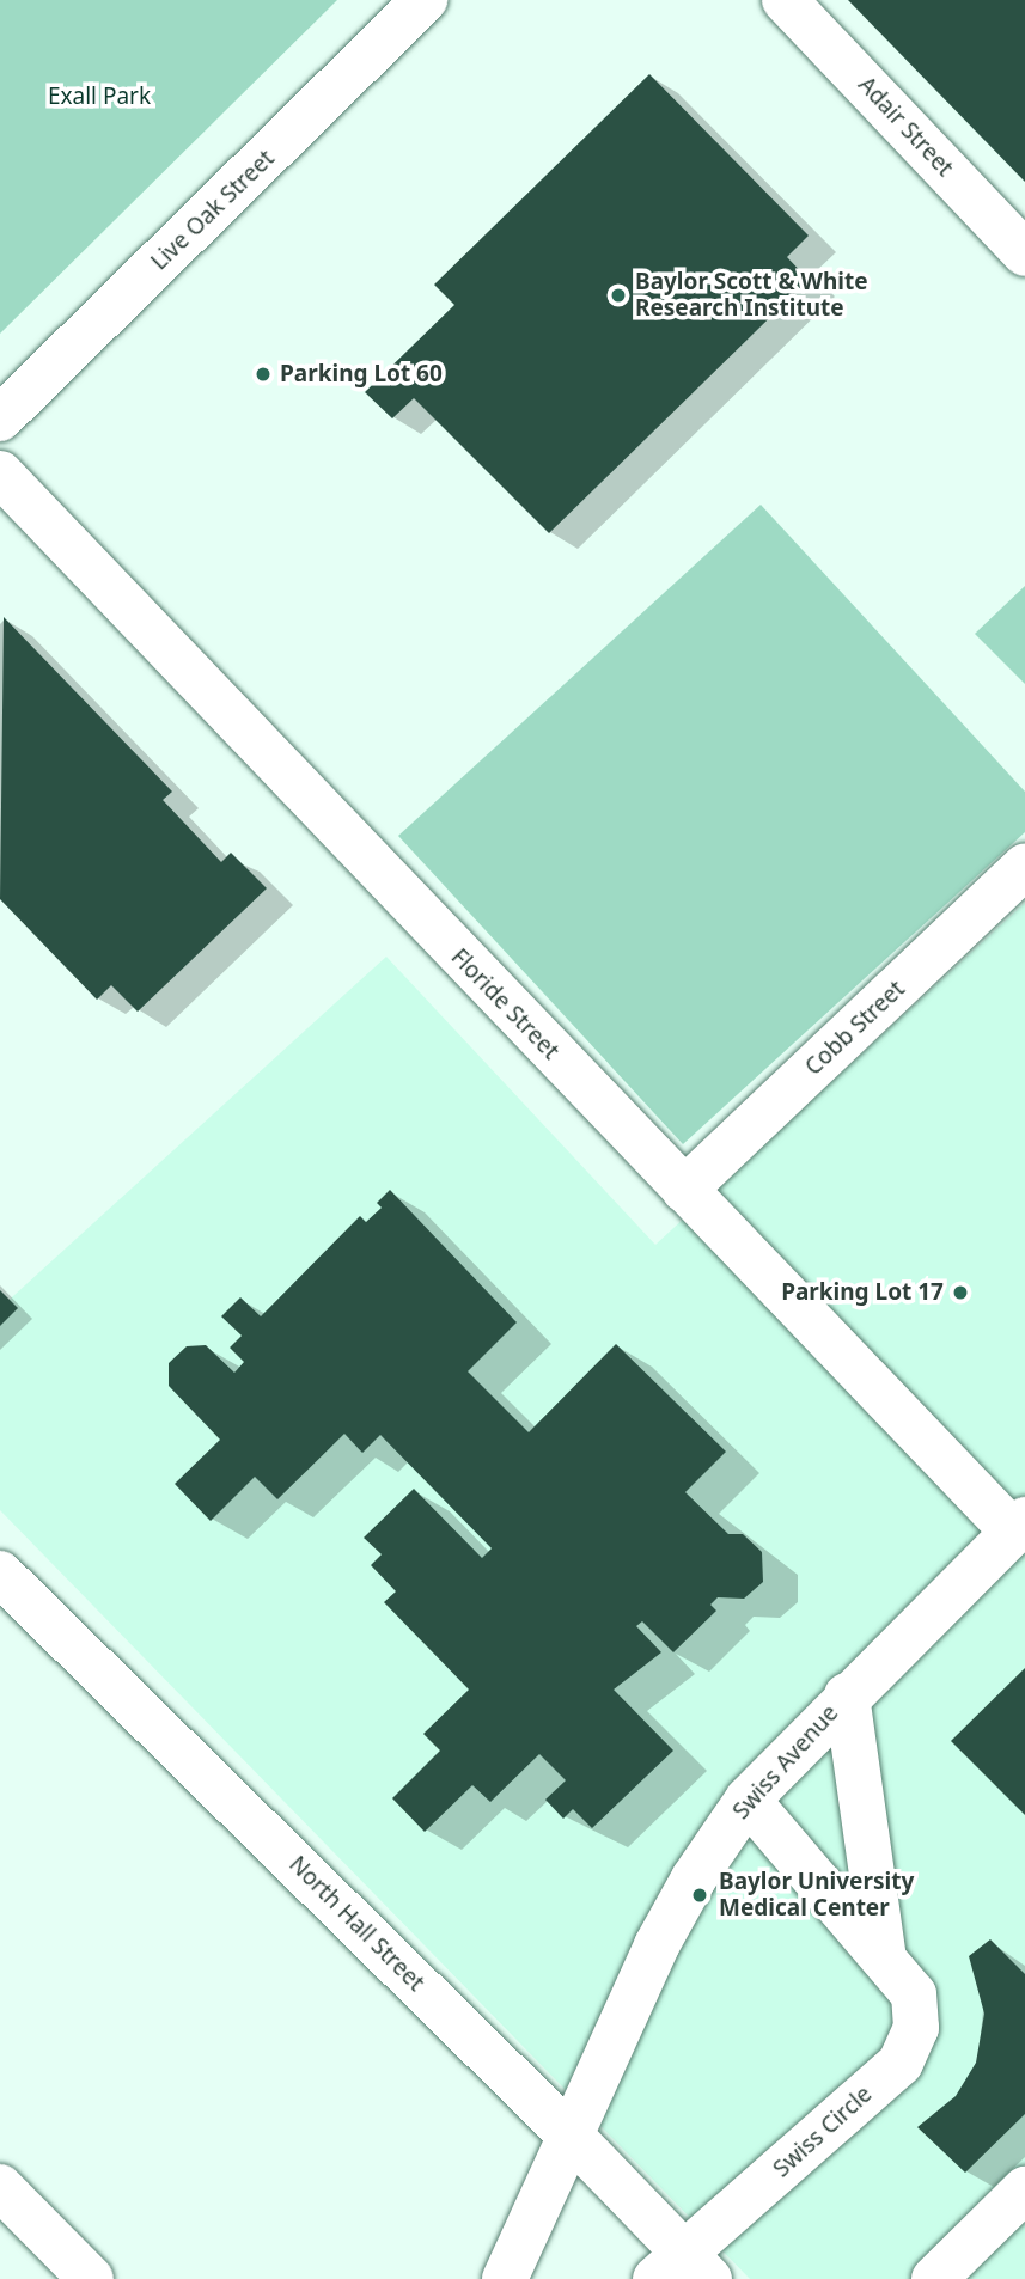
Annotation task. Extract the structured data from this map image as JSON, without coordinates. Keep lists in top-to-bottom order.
{
  "streets": {
    "street": [
      "Adair Street",
      "Live Oak Street",
      "Floride Street",
      "Cobb Street",
      "Swiss Avenue",
      "North Hall Street",
      "Swiss Circle"
    ]
  },
  "crossings": [
    ["Floride Street", "Cobb Street"],
    ["Floride Street", "Swiss Avenue"],
    ["Swiss Avenue", "North Hall Street"],
    ["Swiss Avenue", "Swiss Circle"],
    ["North Hall Street", "Swiss Circle"]
  ],
  "parks": ["Exall Park"],
  "places": [
    "Baylor Scott & White Research Institute",
    "Parking Lot 60",
    "Parking Lot 17",
    "Baylor University Medical Center"
  ]
}
